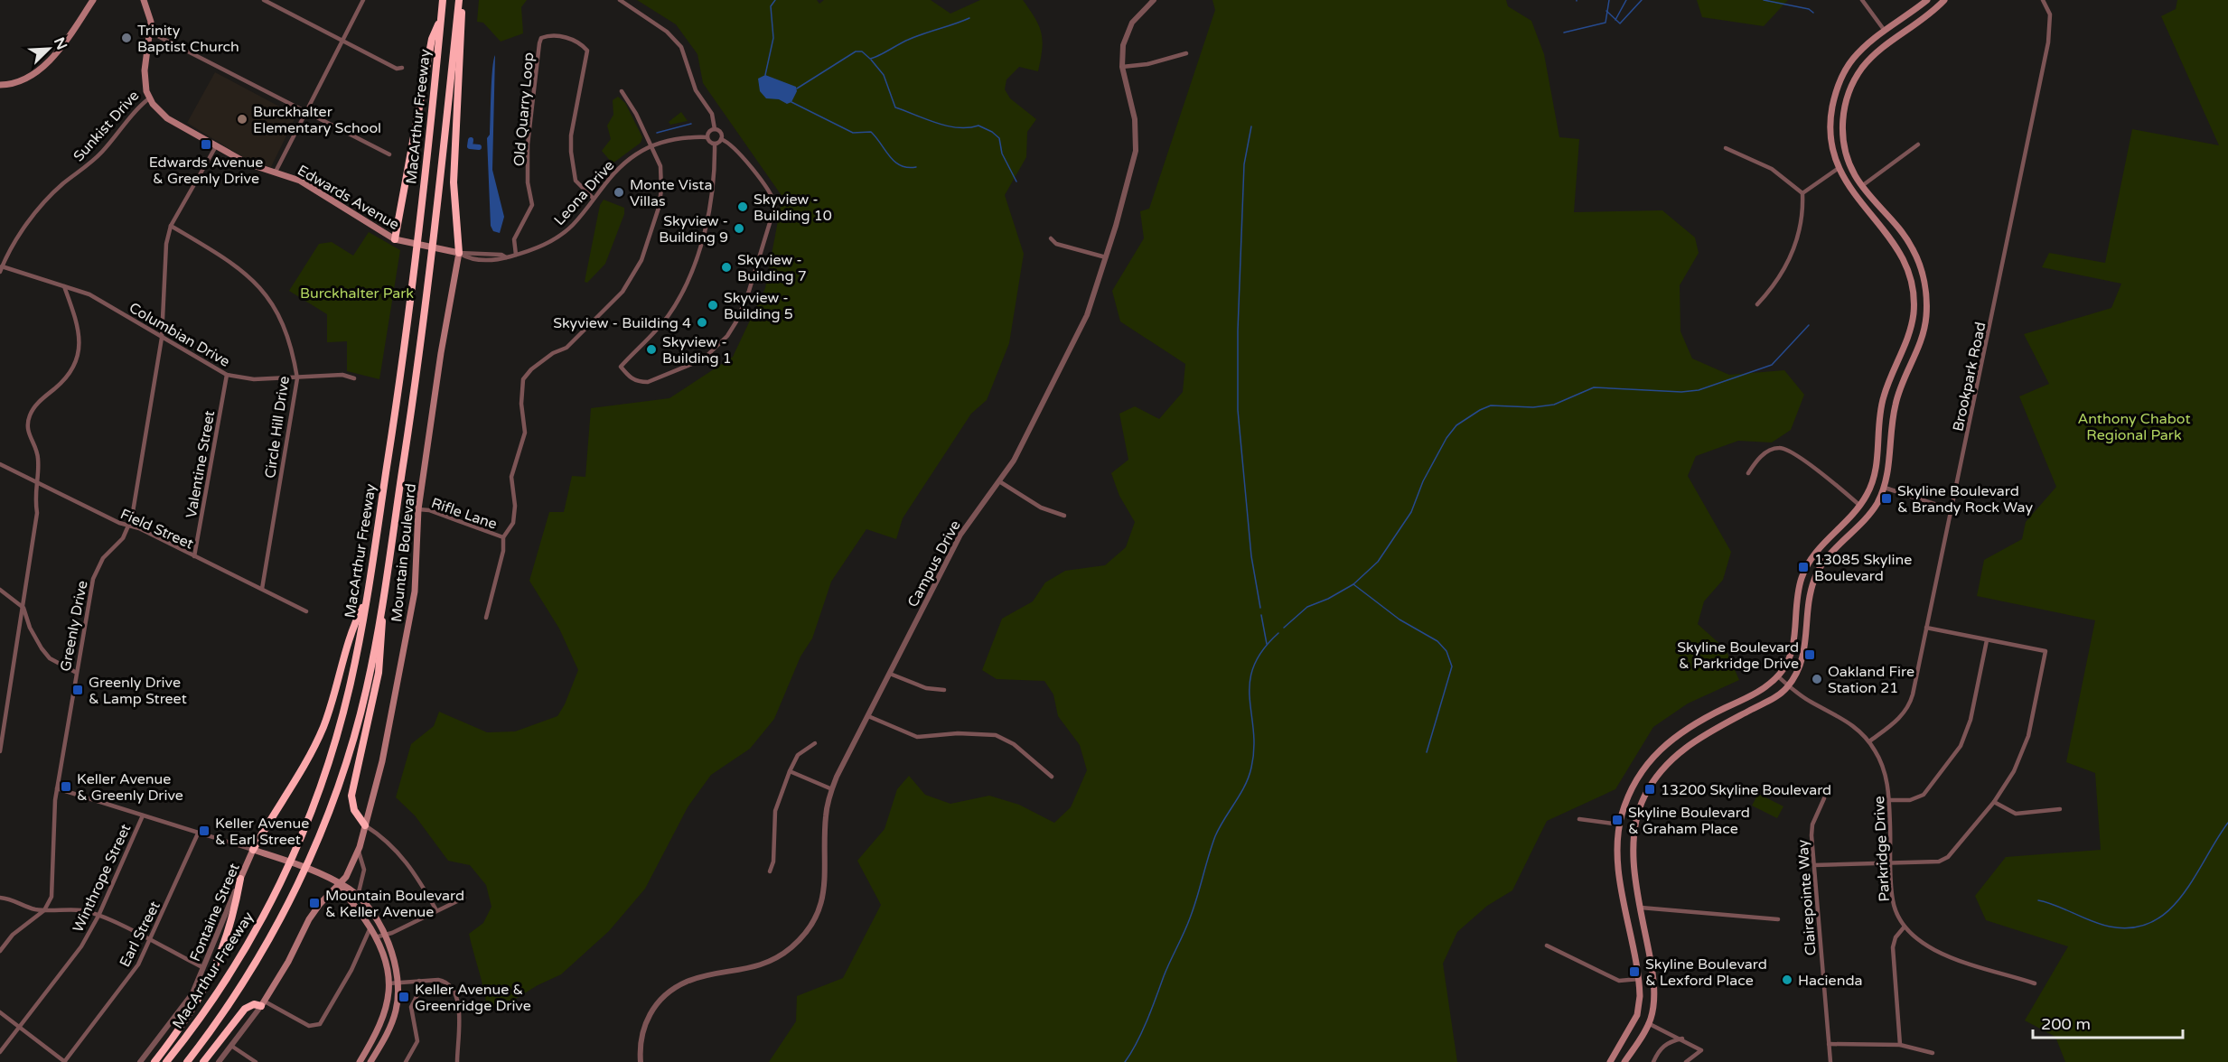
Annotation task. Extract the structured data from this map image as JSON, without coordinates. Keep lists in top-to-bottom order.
{
  "streets": {
    "highway": ["MacArthur Freeway"],
    "main road": [
      "Sunkist Drive",
      "Edwards Avenue",
      "Mountain Boulevard",
      "Fontaine Street"
    ],
    "street": [
      "Old Quarry Loop",
      "Leona Drive",
      "Columbian Drive",
      "Brookpark Road",
      "Circle Hill Drive",
      "Valentine Street",
      "Rifle Lane",
      "Field Street",
      "Campus Drive",
      "Greenly Drive",
      "Parkridge Drive",
      "Winthrope Street",
      "Clairepointe Way",
      "Earl Street"
    ]
  },
  "crossings": [
    ["Old Quarry Loop", "Leona Drive"],
    ["Sunkist Drive", "Edwards Avenue"],
    ["Sunkist Drive", "Columbian Drive"],
    ["Leona Drive", "Edwards Avenue"],
    ["Leona Drive", "Mountain Boulevard"],
    ["Edwards Avenue", "Mountain Boulevard"],
    ["Edwards Avenue", "Greenly Drive"],
    ["Columbian Drive", "Circle Hill Drive"],
    ["Columbian Drive", "Valentine Street"],
    ["Columbian Drive", "Greenly Drive"],
    ["Brookpark Road", "Parkridge Drive"],
    ["Circle Hill Drive", "Field Street"],
    ["Circle Hill Drive", "Greenly Drive"],
    ["Valentine Street", "Field Street"],
    ["Rifle Lane", "Mountain Boulevard"],
    ["Field Street", "Greenly Drive"]
  ],
  "parks": ["Burckhalter Park", "Anthony Chabot Regional Park"],
  "places": {
    "other": [
      "Trinity Baptist Church",
      "Burckhalter Elementary School",
      "Monte Vista Villas",
      "Skyview - Building 10",
      "Skyview - Building 9",
      "Skyview - Building 7",
      "Skyview - Building 5",
      "Skyview - Building 4",
      "Skyview - Building 1",
      "Oakland Fire Station 21",
      "Hacienda"
    ],
    "transit": [
      "Edwards Avenue & Greenly Drive",
      "Skyline Boulevard & Brandy Rock Way",
      "13085 Skyline Boulevard",
      "Skyline Boulevard & Parkridge Drive",
      "Greenly Drive & Lamp Street",
      "Keller Avenue & Greenly Drive",
      "13200 Skyline Boulevard",
      "Skyline Boulevard & Graham Place",
      "Keller Avenue & Earl Street",
      "Mountain Boulevard & Keller Avenue",
      "Skyline Boulevard & Lexford Place",
      "Keller Avenue & Greenridge Drive"
    ]
  },
  "scale_bar": "200 m",
  "north": "top right"
}
